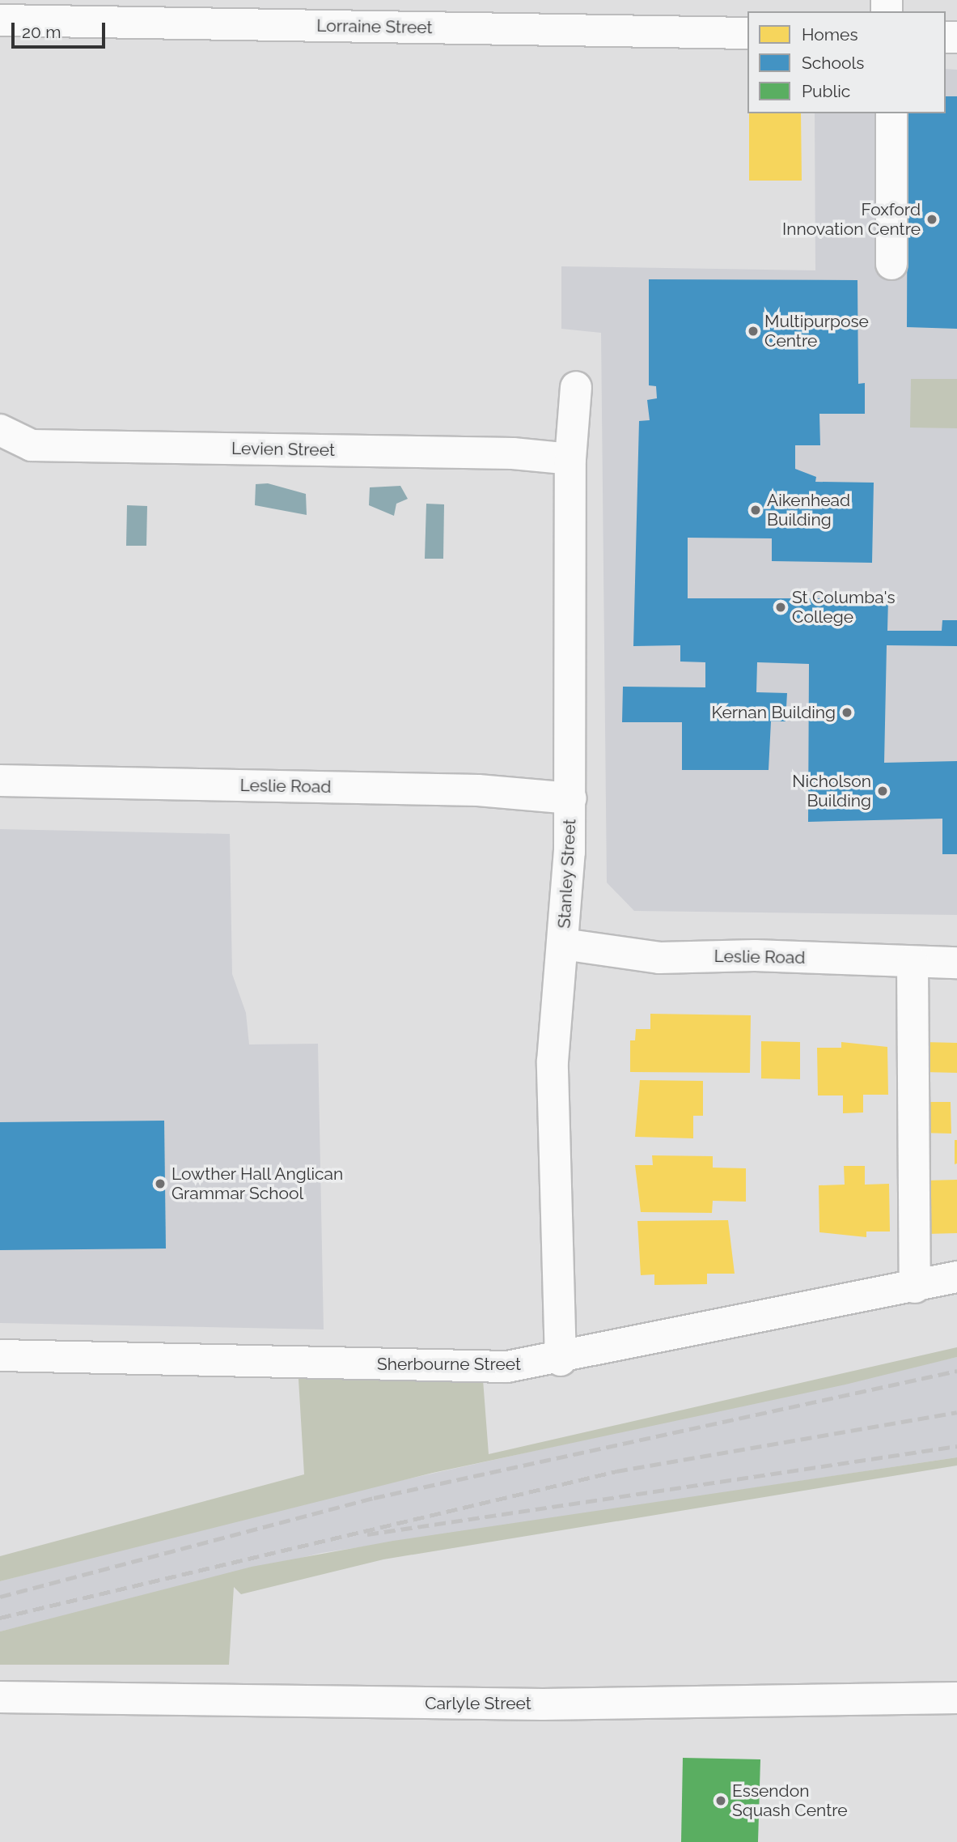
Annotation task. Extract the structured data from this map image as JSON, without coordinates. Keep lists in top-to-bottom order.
{
  "streets": {
    "street": [
      "Lorraine Street",
      "Levien Street",
      "Leslie Road",
      "Stanley Street",
      "Sherbourne Street",
      "Carlyle Street"
    ]
  },
  "crossings": [
    ["Levien Street", "Stanley Street"],
    ["Leslie Road", "Stanley Street"],
    ["Stanley Street", "Sherbourne Street"]
  ],
  "places": [
    "Foxford Innovation Centre",
    "Multipurpose Centre",
    "Aikenhead Building",
    "St Columba's College",
    "Kernan Building",
    "Nicholson Building",
    "Lowther Hall Anglican Grammar School",
    "Essendon Squash Centre"
  ],
  "legend": ["Homes", "Schools", "Public"],
  "scale_bar": "20 m"
}
